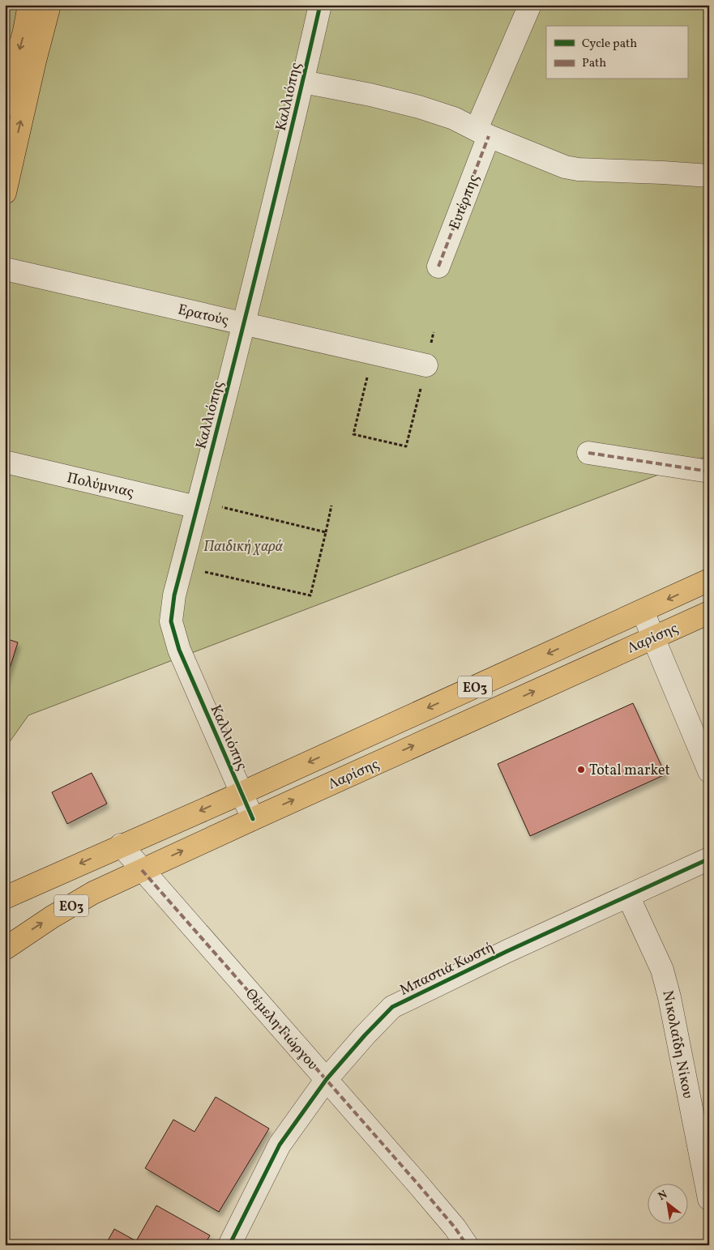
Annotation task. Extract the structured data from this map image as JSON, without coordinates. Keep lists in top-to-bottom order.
{
  "streets": {
    "main road": ["Λαρίσης", "ΕΟ3"],
    "street": [
      "Καλλιόπης",
      "Ευτέρπης",
      "Ερατούς",
      "Πολύμνιας",
      "Μπαστιά Κωστή",
      "Θέμελη Γιώργου",
      "Νικολαΐδη Νίκου"
    ]
  },
  "crossings": [
    ["Καλλιόπης", "Ερατούς"],
    ["Καλλιόπης", "Πολύμνιας"],
    ["Καλλιόπης", "Λαρίσης"],
    ["Λαρίσης", "Θέμελη Γιώργου"],
    ["Μπαστιά Κωστή", "Θέμελη Γιώργου"],
    ["Μπαστιά Κωστή", "Νικολαΐδη Νίκου"]
  ],
  "parks": ["Παιδική χαρά"],
  "places": ["Total market"],
  "legend": ["Cycle path", "Path"],
  "north": "top left"
}
